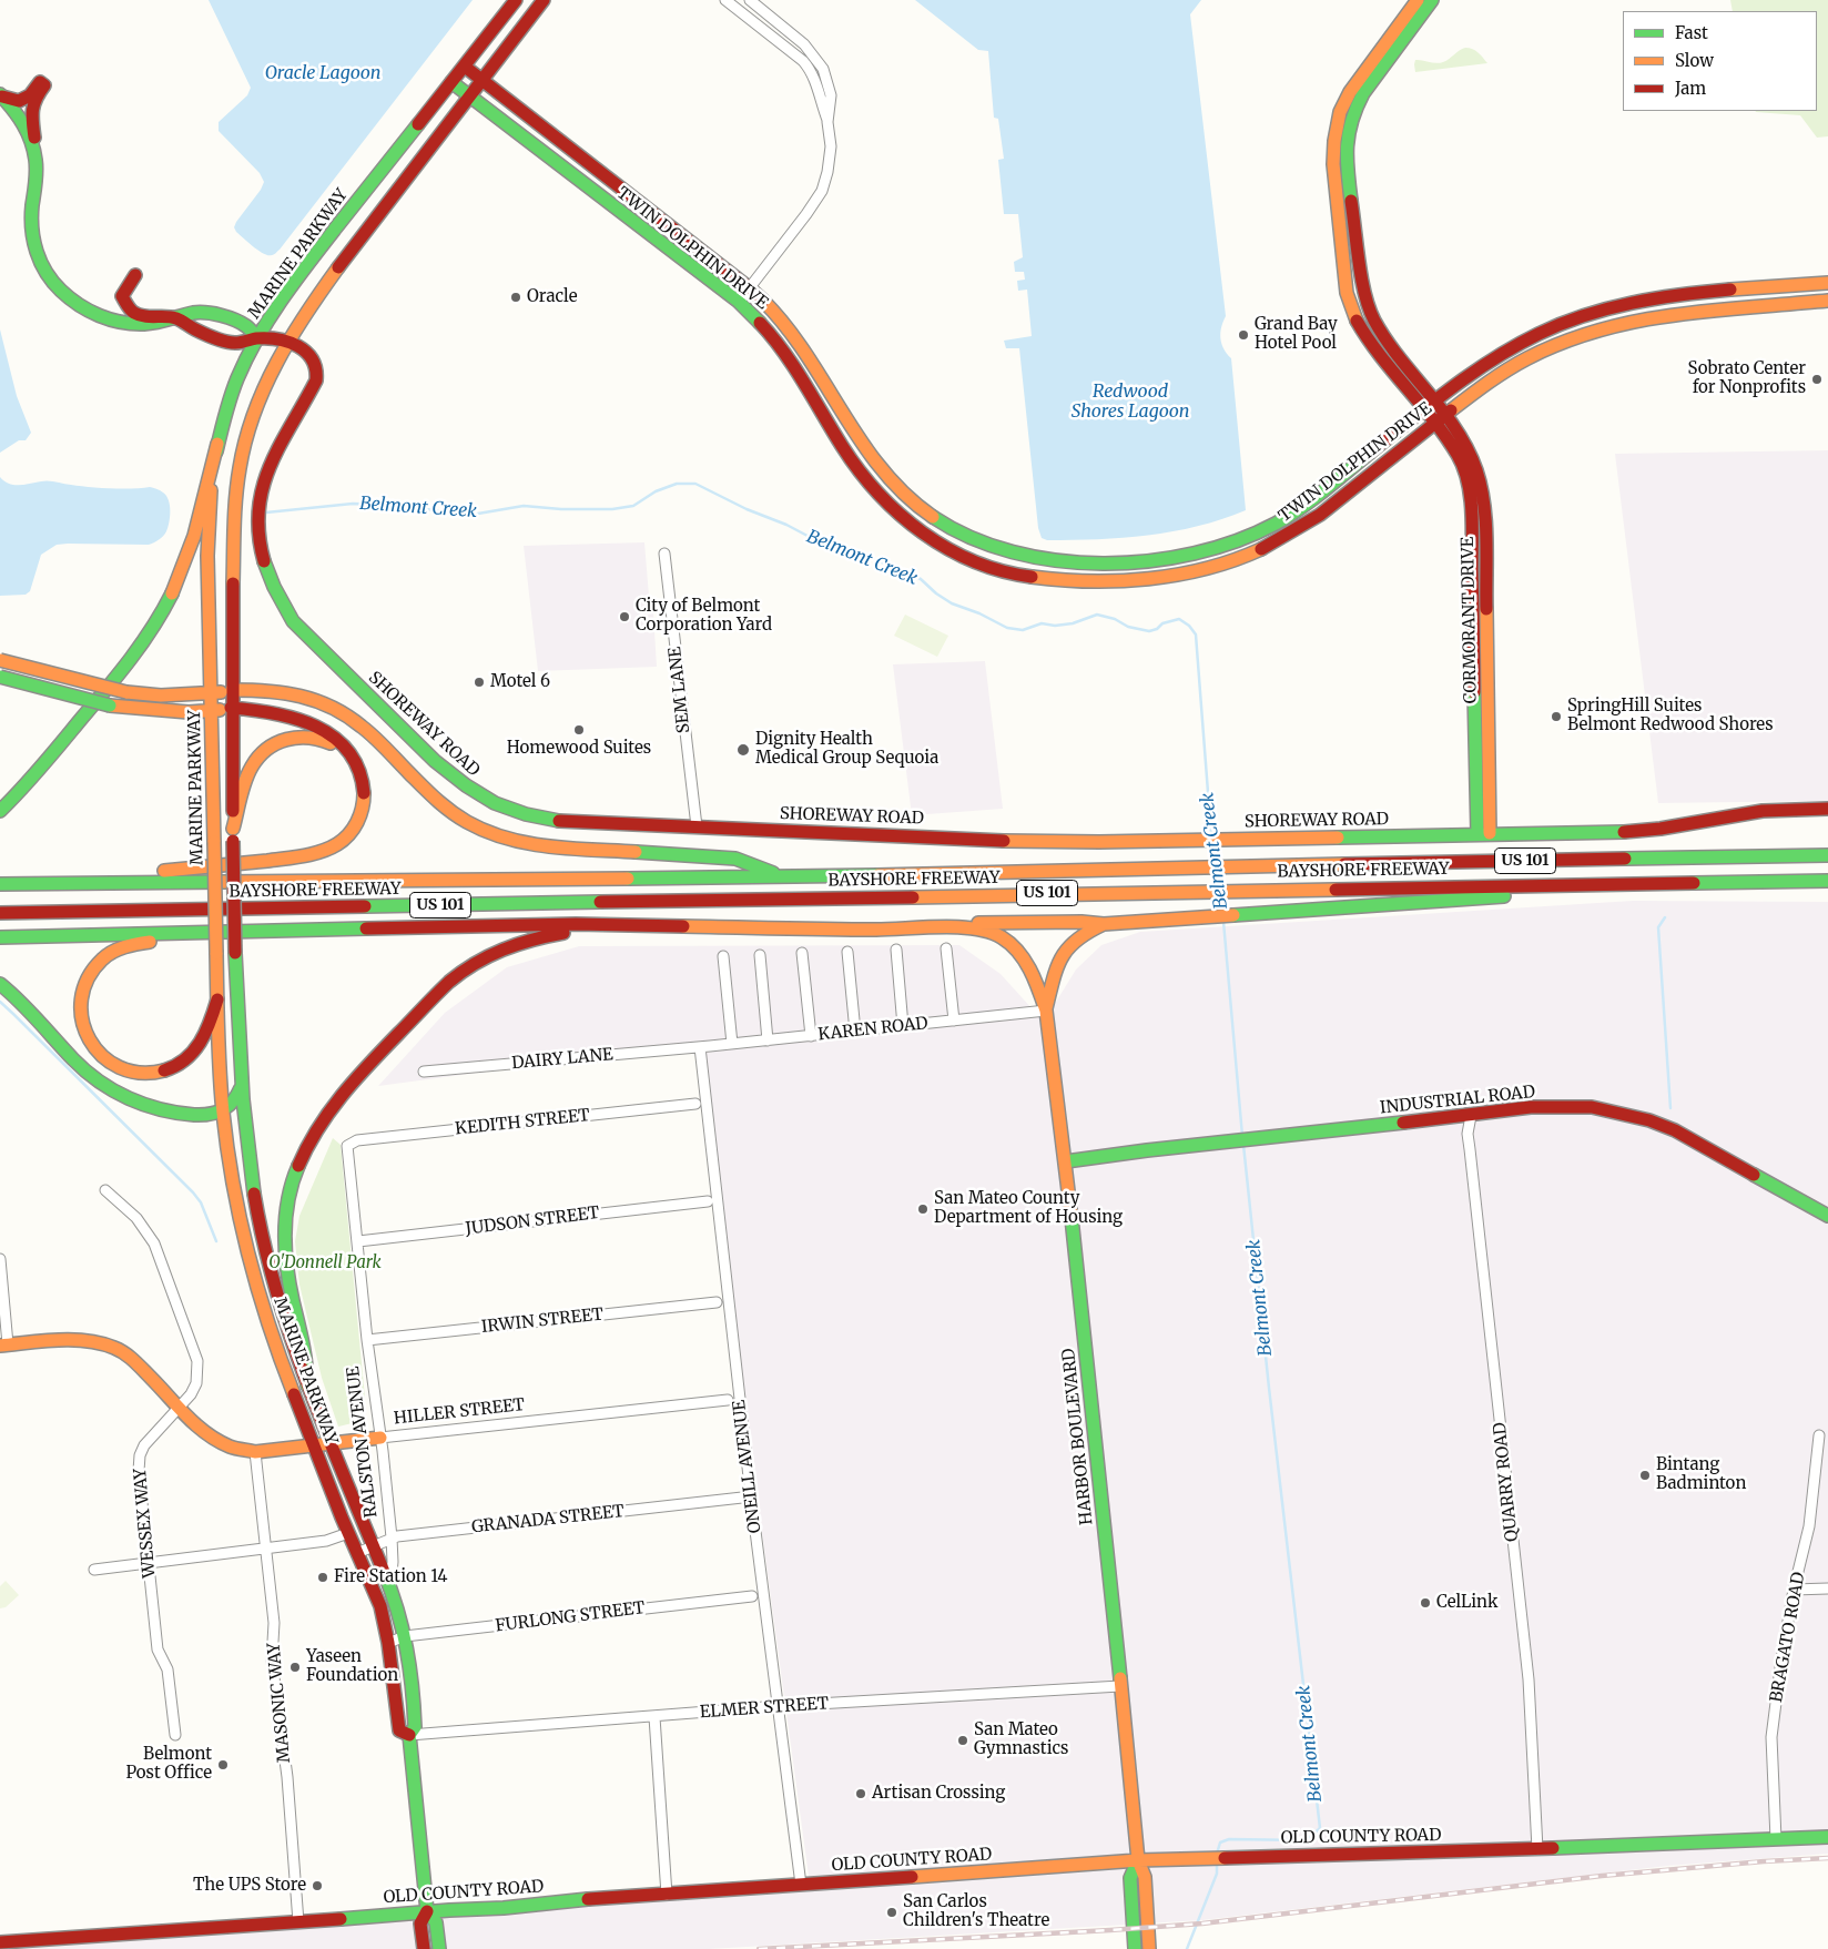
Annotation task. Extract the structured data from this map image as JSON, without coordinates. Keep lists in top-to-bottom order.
{
  "streets": {
    "main road": [
      "TWIN DOLPHIN DRIVE",
      "MARINE PARKWAY",
      "CORMORANT DRIVE",
      "SHOREWAY ROAD",
      "US 101",
      "BAYSHORE FREEWAY",
      "INDUSTRIAL ROAD",
      "HILLER STREET",
      "HARBOR BOULEVARD",
      "RALSTON AVENUE",
      "OLD COUNTY ROAD"
    ],
    "street": [
      "SEM LANE",
      "KAREN ROAD",
      "DAIRY LANE",
      "KEDITH STREET",
      "JUDSON STREET",
      "IRWIN STREET",
      "ONEILL AVENUE",
      "QUARRY ROAD",
      "GRANADA STREET",
      "WESSEX WAY",
      "FURLONG STREET",
      "BRAGATO ROAD",
      "MASONIC WAY",
      "ELMER STREET"
    ]
  },
  "crossings": [
    ["TWIN DOLPHIN DRIVE", "MARINE PARKWAY"],
    ["TWIN DOLPHIN DRIVE", "CORMORANT DRIVE"],
    ["MARINE PARKWAY", "SHOREWAY ROAD"],
    ["MARINE PARKWAY", "HILLER STREET"],
    ["MARINE PARKWAY", "RALSTON AVENUE"],
    ["MARINE PARKWAY", "GRANADA STREET"],
    ["MARINE PARKWAY", "FURLONG STREET"],
    ["CORMORANT DRIVE", "SHOREWAY ROAD"],
    ["SEM LANE", "SHOREWAY ROAD"],
    ["KAREN ROAD", "DAIRY LANE"],
    ["KAREN ROAD", "HARBOR BOULEVARD"],
    ["KAREN ROAD", "ONEILL AVENUE"],
    ["DAIRY LANE", "ONEILL AVENUE"],
    ["INDUSTRIAL ROAD", "HARBOR BOULEVARD"],
    ["INDUSTRIAL ROAD", "QUARRY ROAD"],
    ["KEDITH STREET", "RALSTON AVENUE"],
    ["JUDSON STREET", "RALSTON AVENUE"],
    ["IRWIN STREET", "RALSTON AVENUE"],
    ["HILLER STREET", "RALSTON AVENUE"],
    ["HILLER STREET", "WESSEX WAY"],
    ["HILLER STREET", "MASONIC WAY"],
    ["HARBOR BOULEVARD", "ELMER STREET"],
    ["HARBOR BOULEVARD", "OLD COUNTY ROAD"],
    ["RALSTON AVENUE", "GRANADA STREET"],
    ["RALSTON AVENUE", "FURLONG STREET"],
    ["RALSTON AVENUE", "ELMER STREET"],
    ["RALSTON AVENUE", "OLD COUNTY ROAD"],
    ["ONEILL AVENUE", "ELMER STREET"],
    ["ONEILL AVENUE", "OLD COUNTY ROAD"],
    ["QUARRY ROAD", "OLD COUNTY ROAD"],
    ["BRAGATO ROAD", "OLD COUNTY ROAD"],
    ["MASONIC WAY", "OLD COUNTY ROAD"]
  ],
  "water": ["Oracle Lagoon", "Redwood Shores Lagoon", "Belmont Creek"],
  "parks": ["O'Donnell Park"],
  "places": [
    "Oracle",
    "Grand Bay Hotel Pool",
    "Sobrato Center for Nonprofits",
    "City of Belmont Corporation Yard",
    "Motel 6",
    "SpringHill Suites Belmont Redwood Shores",
    "Homewood Suites",
    "Dignity Health Medical Group Sequoia",
    "San Mateo County Department of Housing",
    "Bintang Badminton",
    "Fire Station 14",
    "CelLink",
    "Yaseen Foundation",
    "San Mateo Gymnastics",
    "Belmont Post Office",
    "Artisan Crossing",
    "The UPS Store",
    "San Carlos Children's Theatre"
  ],
  "legend": ["Fast", "Slow", "Jam"]
}
